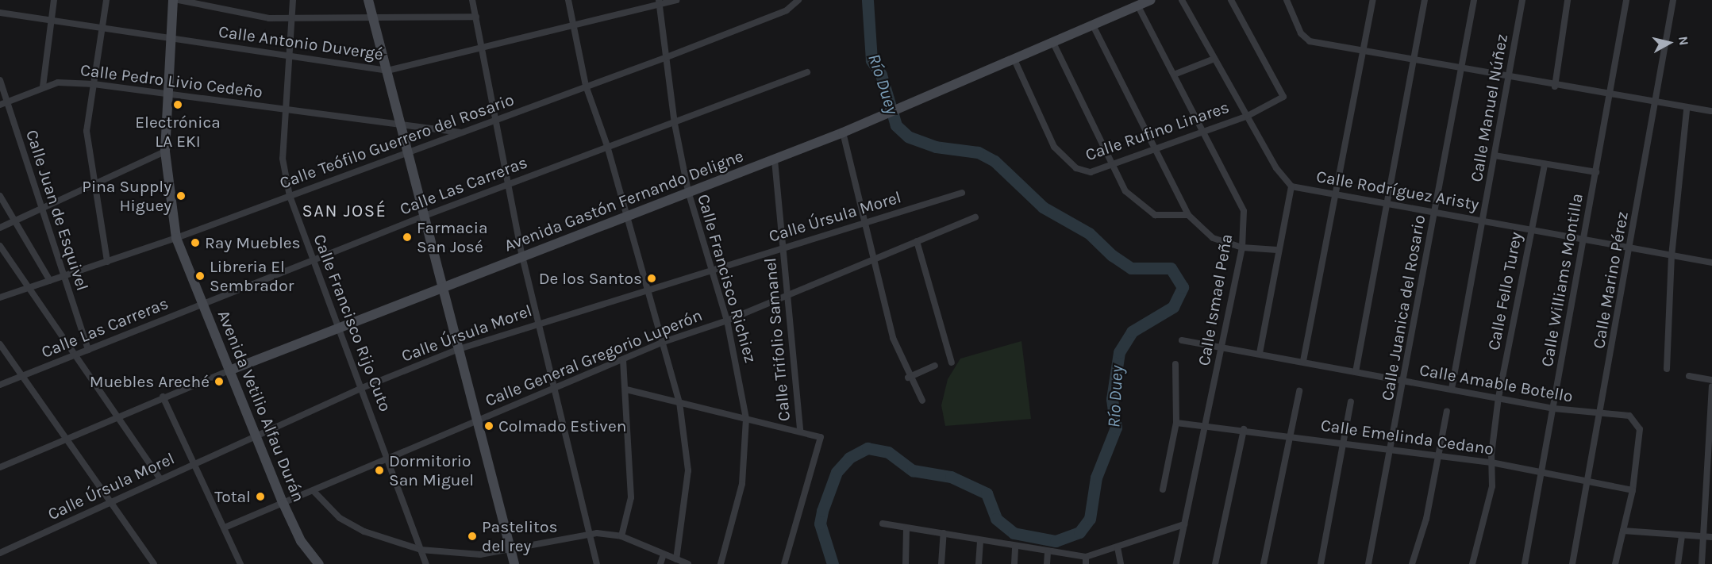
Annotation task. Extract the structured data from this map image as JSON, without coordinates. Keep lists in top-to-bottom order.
{
  "streets": {
    "main road": ["Avenida Gastón Fernando Deligne", "Avenida Vetilio Alfau Durán"],
    "street": [
      "Calle Antonio Duvergé",
      "Calle Pedro Livio Cedeño",
      "Calle Manuel Núñez",
      "Calle Rufino Linares",
      "Calle Teófilo Guerrero del Rosario",
      "Calle Las Carreras",
      "Calle Rodríguez Aristy",
      "Calle Juan de Esquivel",
      "Calle Úrsula Morel",
      "Calle Francisco Richiez",
      "Calle Williams Montilla",
      "Calle Marino Pérez",
      "Calle Fello Turey",
      "Calle Ismael Peña",
      "Calle Juanica del Rosario",
      "Calle Francisco Rijo Cuto",
      "Calle Trifolio Samanel",
      "Calle General Gregorio Luperón",
      "Calle Amable Botello",
      "Calle Emelinda Cedano"
    ]
  },
  "crossings": [
    ["Calle Antonio Duvergé", "Calle Francisco Richiez"],
    ["Calle Antonio Duvergé", "Calle Francisco Rijo Cuto"],
    ["Calle Antonio Duvergé", "Avenida Vetilio Alfau Durán"],
    ["Calle Pedro Livio Cedeño", "Calle Teófilo Guerrero del Rosario"],
    ["Calle Pedro Livio Cedeño", "Calle Juan de Esquivel"],
    ["Calle Pedro Livio Cedeño", "Calle Francisco Rijo Cuto"],
    ["Calle Pedro Livio Cedeño", "Avenida Vetilio Alfau Durán"],
    ["Calle Manuel Núñez", "Calle Rodríguez Aristy"],
    ["Calle Manuel Núñez", "Calle Amable Botello"],
    ["Calle Rufino Linares", "Calle Rodríguez Aristy"],
    ["Calle Rufino Linares", "Avenida Gastón Fernando Deligne"],
    ["Calle Rufino Linares", "Calle Ismael Peña"],
    ["Calle Teófilo Guerrero del Rosario", "Calle Juan de Esquivel"],
    ["Calle Teófilo Guerrero del Rosario", "Calle Francisco Richiez"],
    ["Calle Teófilo Guerrero del Rosario", "Calle Francisco Rijo Cuto"],
    ["Calle Teófilo Guerrero del Rosario", "Avenida Vetilio Alfau Durán"],
    ["Calle Las Carreras", "Calle Juan de Esquivel"],
    ["Calle Las Carreras", "Calle Francisco Richiez"],
    ["Calle Las Carreras", "Calle Francisco Rijo Cuto"],
    ["Calle Las Carreras", "Avenida Vetilio Alfau Durán"],
    ["Calle Rodríguez Aristy", "Calle Williams Montilla"],
    ["Calle Rodríguez Aristy", "Calle Marino Pérez"],
    ["Calle Rodríguez Aristy", "Calle Fello Turey"],
    ["Calle Rodríguez Aristy", "Calle Juanica del Rosario"],
    ["Avenida Gastón Fernando Deligne", "Calle Francisco Richiez"],
    ["Avenida Gastón Fernando Deligne", "Calle Ismael Peña"],
    ["Avenida Gastón Fernando Deligne", "Calle Francisco Rijo Cuto"],
    ["Avenida Gastón Fernando Deligne", "Calle Trifolio Samanel"],
    ["Avenida Gastón Fernando Deligne", "Avenida Vetilio Alfau Durán"],
    ["Calle Úrsula Morel", "Calle Francisco Richiez"],
    ["Calle Úrsula Morel", "Calle Francisco Rijo Cuto"],
    ["Calle Úrsula Morel", "Calle Trifolio Samanel"],
    ["Calle Úrsula Morel", "Avenida Vetilio Alfau Durán"],
    ["Calle Francisco Richiez", "Calle General Gregorio Luperón"],
    ["Calle Williams Montilla", "Calle Amable Botello"],
    ["Calle Williams Montilla", "Calle Emelinda Cedano"],
    ["Calle Marino Pérez", "Calle Amable Botello"],
    ["Calle Marino Pérez", "Calle Emelinda Cedano"],
    ["Calle Fello Turey", "Calle Amable Botello"],
    ["Calle Fello Turey", "Calle Emelinda Cedano"],
    ["Calle Ismael Peña", "Calle Amable Botello"],
    ["Calle Ismael Peña", "Calle Emelinda Cedano"],
    ["Calle Juanica del Rosario", "Calle Amable Botello"],
    ["Calle Juanica del Rosario", "Calle Emelinda Cedano"],
    ["Calle Francisco Rijo Cuto", "Calle General Gregorio Luperón"],
    ["Calle Trifolio Samanel", "Calle General Gregorio Luperón"],
    ["Calle General Gregorio Luperón", "Avenida Vetilio Alfau Durán"],
    ["Calle Amable Botello", "Calle Emelinda Cedano"]
  ],
  "districts": ["SAN JOSÉ"],
  "water": ["Río Duey"],
  "places": [
    "Electrónica LA EKI",
    "Pina Supply Higuey",
    "Farmacia San José",
    "Ray Muebles",
    "Libreria El Sembrador",
    "De los Santos",
    "Muebles Areché",
    "Colmado Estiven",
    "Dormitorio San Miguel",
    "Total",
    "Pastelitos del rey"
  ],
  "north": "right"
}
